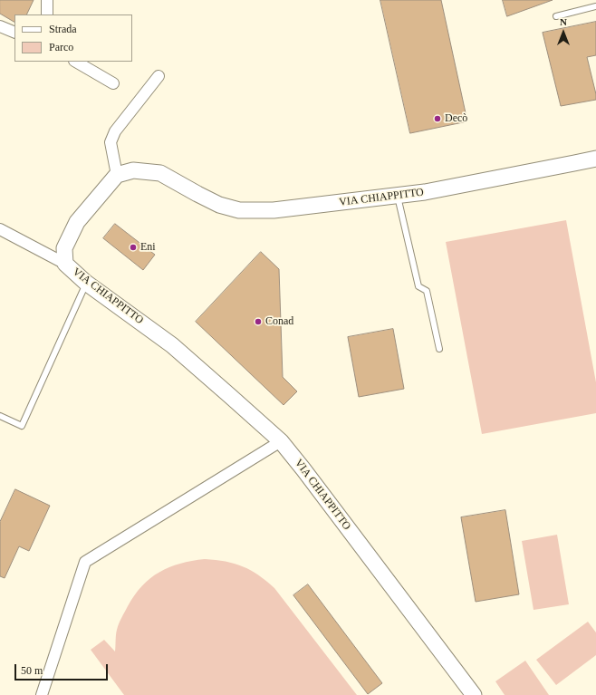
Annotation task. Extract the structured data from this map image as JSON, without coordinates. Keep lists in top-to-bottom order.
{
  "streets": {
    "street": ["VIA CHIAPPITTO"]
  },
  "places": ["Decò", "Eni", "Conad"],
  "legend": ["Strada", "Parco"],
  "scale_bar": "50 m",
  "north": "top"
}
